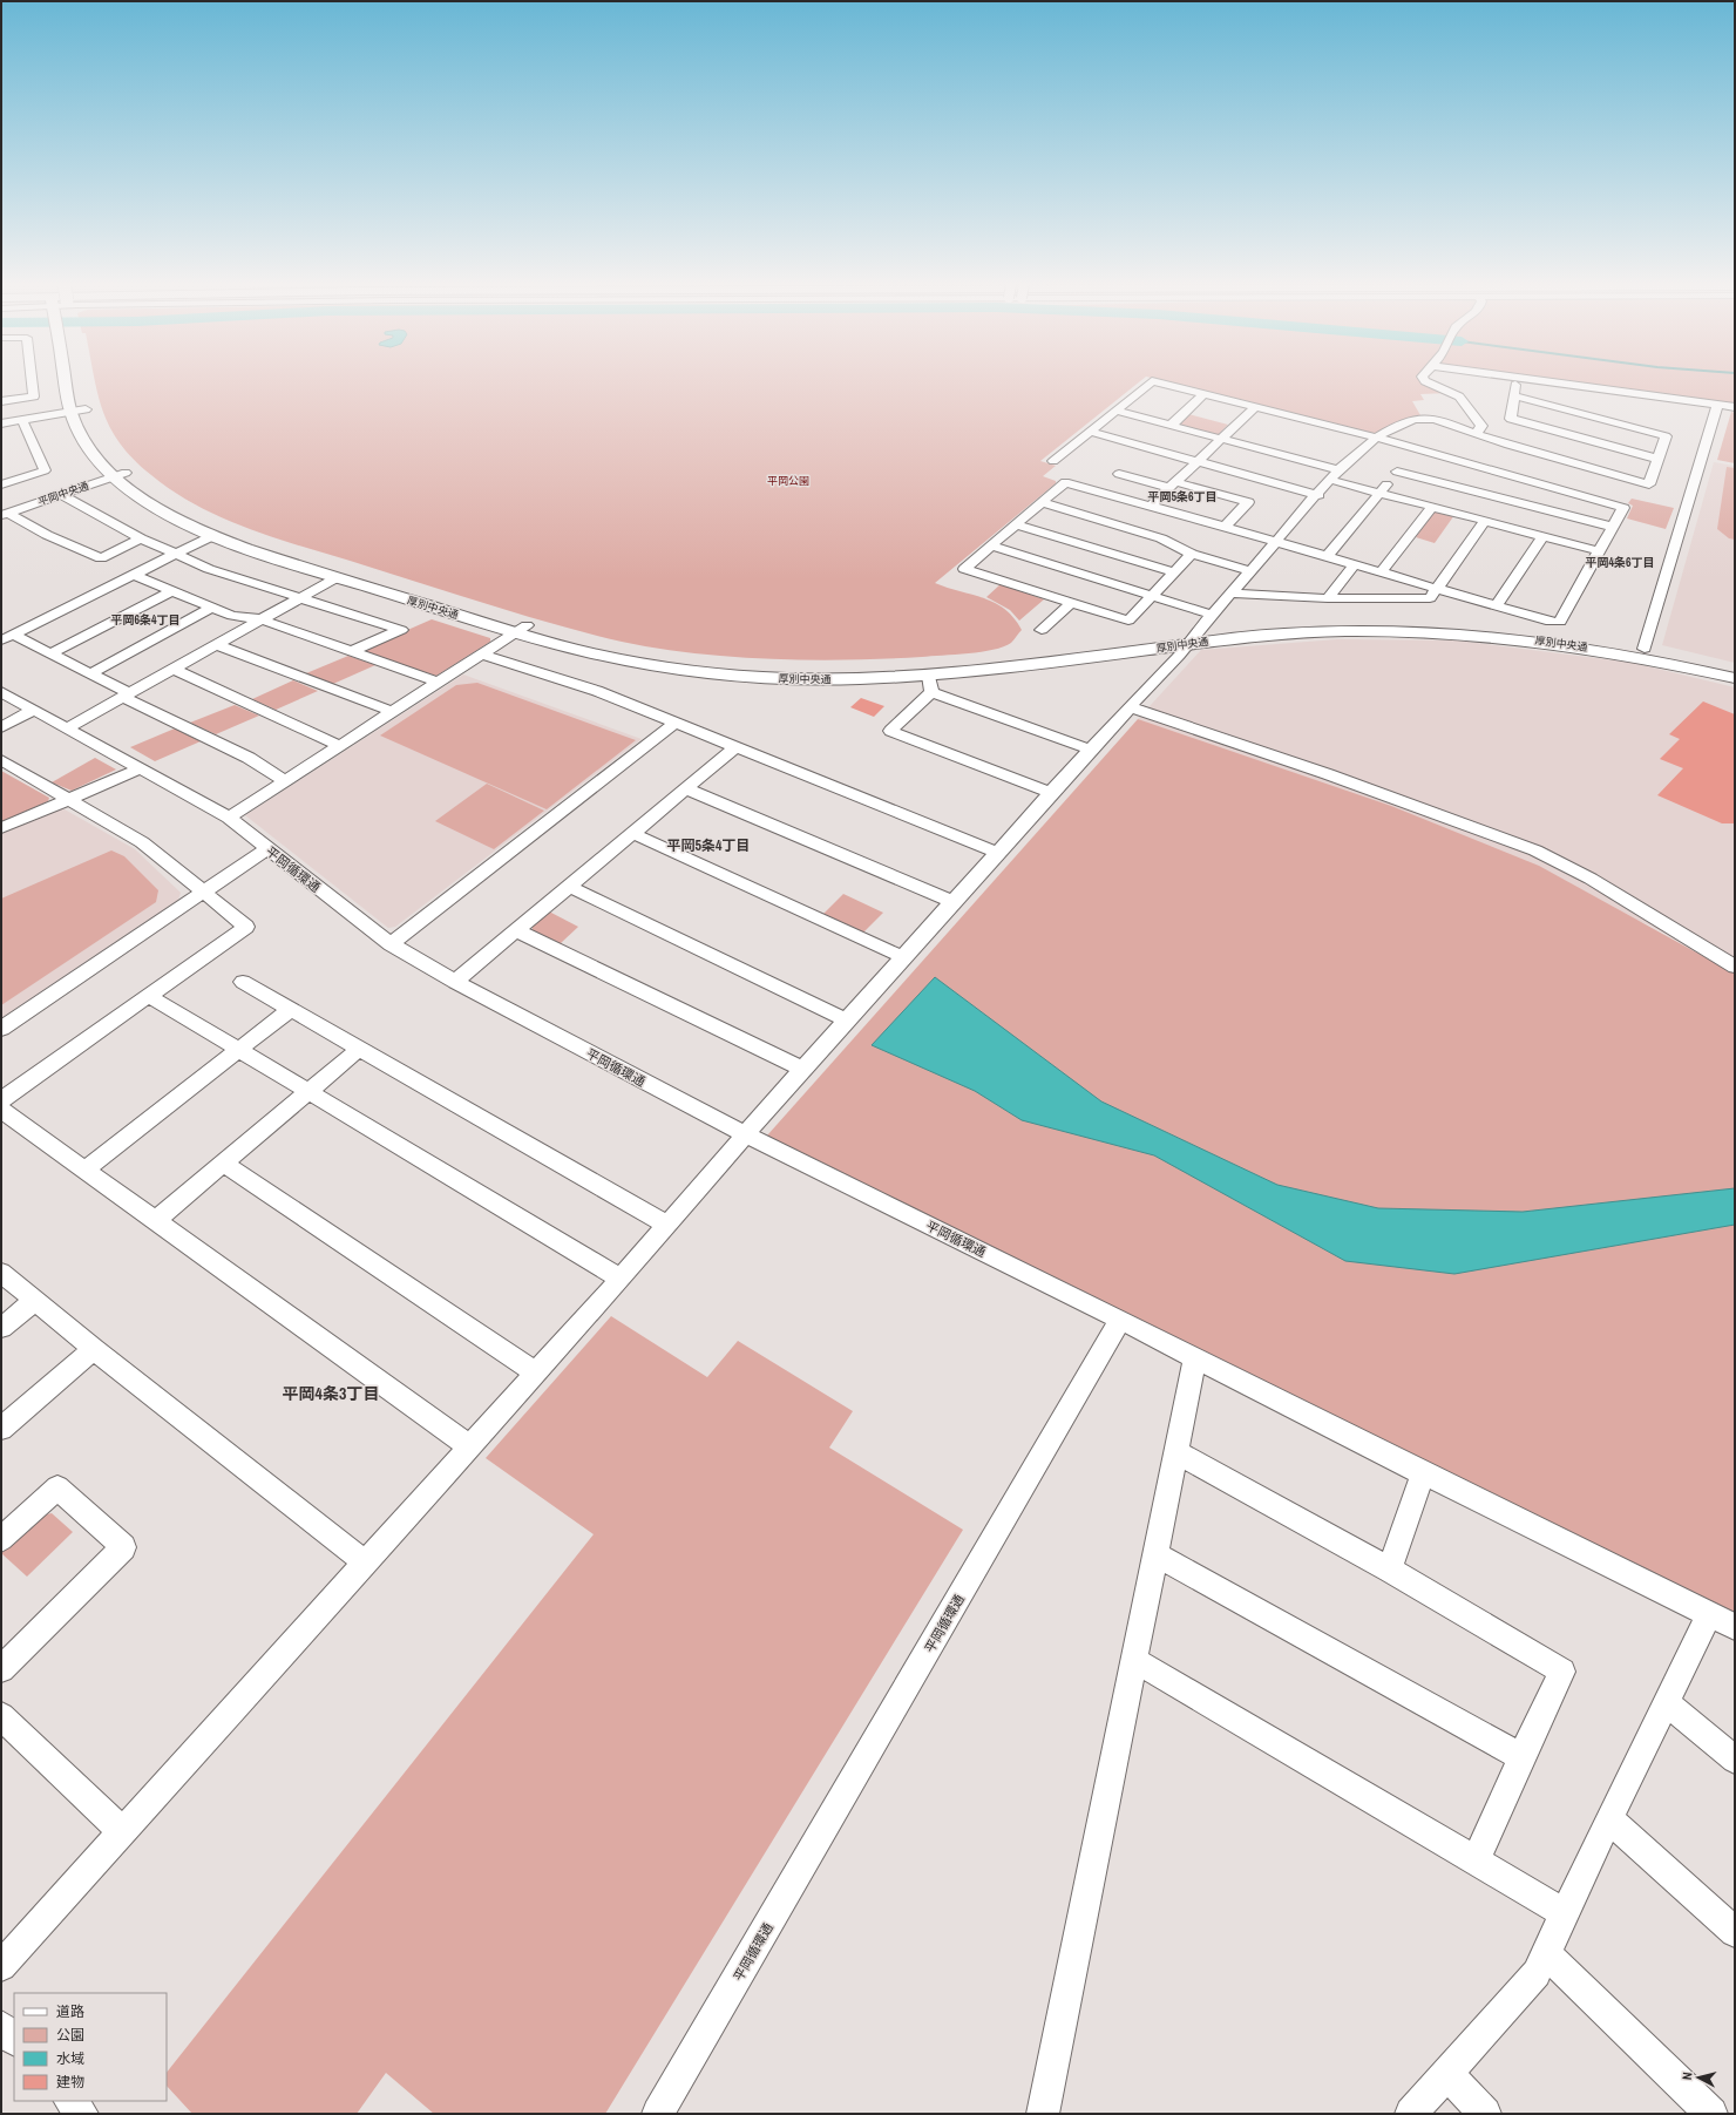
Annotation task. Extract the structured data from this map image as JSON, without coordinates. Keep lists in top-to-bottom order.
{
  "streets": {
    "main road": ["厚別中央通"],
    "street": ["平岡中央通", "平岡循環通"]
  },
  "crossings": [
    ["平岡中央通", "厚別中央通"]
  ],
  "districts": [
    "平岡5条6丁目",
    "平岡4条6丁目",
    "平岡6条4丁目",
    "平岡5条4丁目",
    "平岡4条3丁目"
  ],
  "parks": ["平岡公園"],
  "legend": [
    "道路",
    "公園",
    "水域",
    "建物"
  ],
  "north": "left"
}
